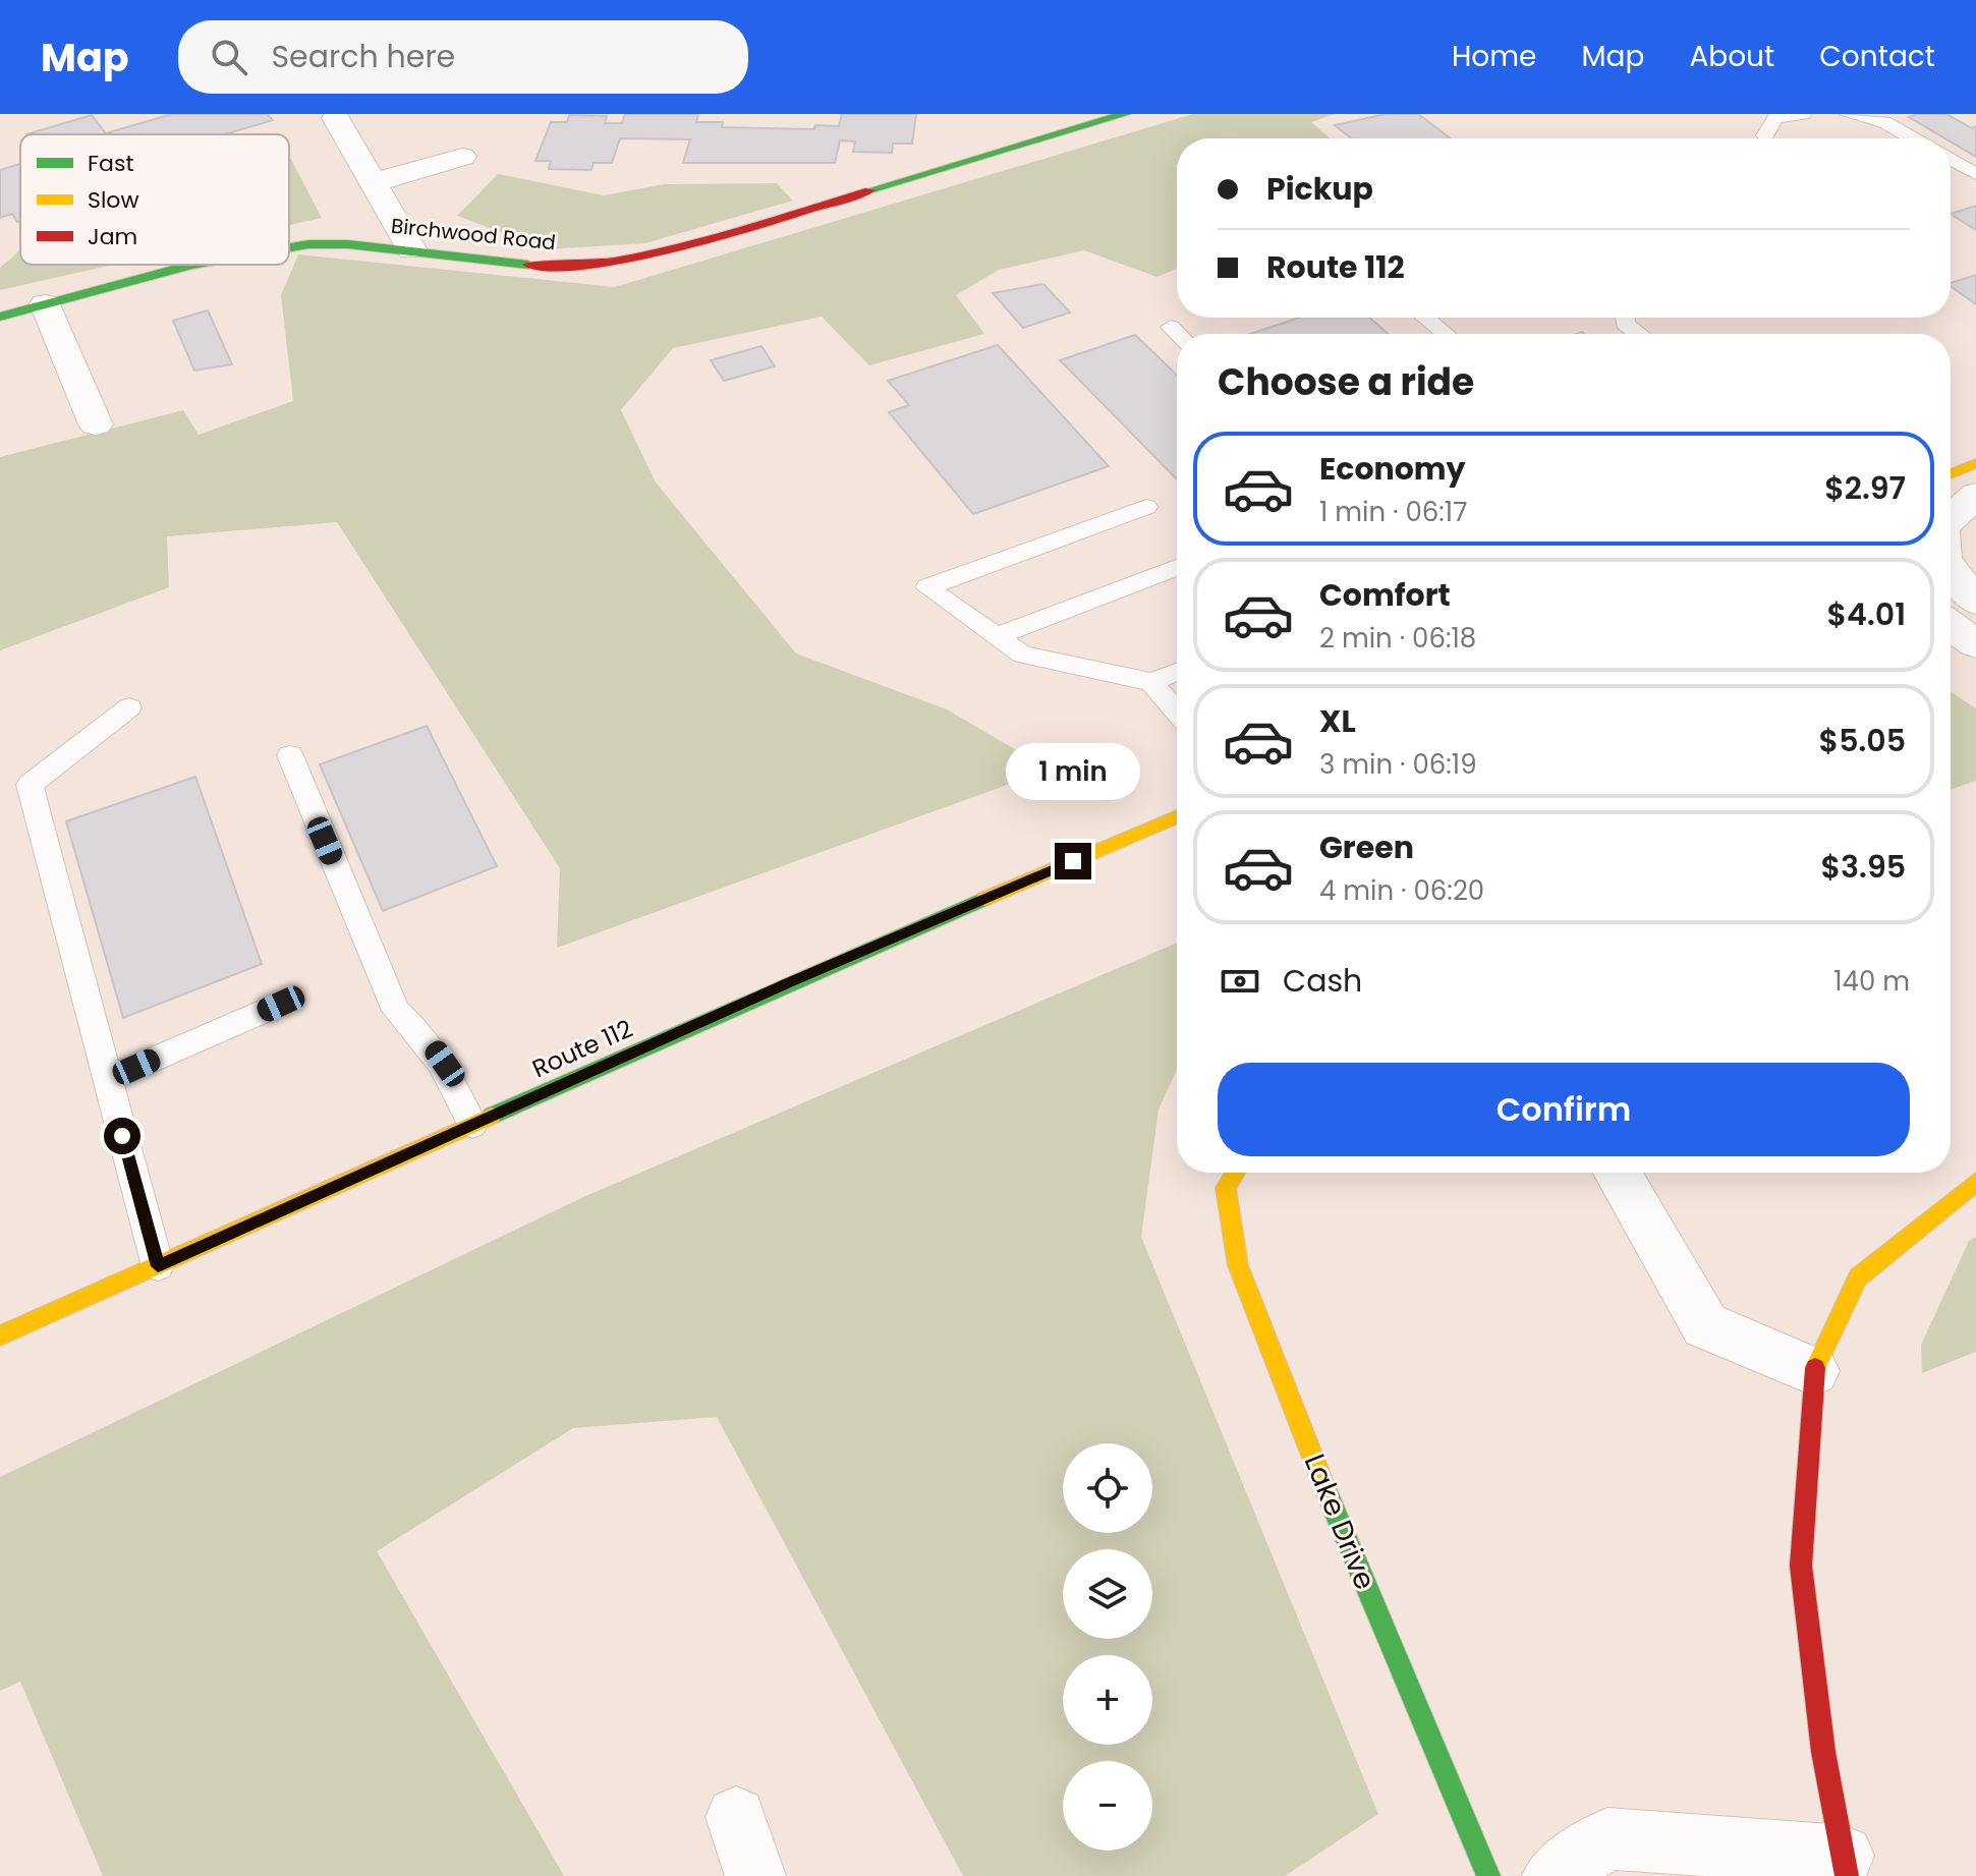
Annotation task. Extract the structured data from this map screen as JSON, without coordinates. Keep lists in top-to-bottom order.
{
  "streets": {
    "street": ["Birchwood Road", "Route 112", "Lake Drive"]
  },
  "legend": ["Fast", "Slow", "Jam"],
  "page": {
    "header": "Map",
    "search": "Search here",
    "nav": [
      "Home",
      "Map",
      "About",
      "Contact"
    ],
    "banner": ["Pickup", "Route 112"],
    "heading": "Choose a ride",
    "list": [
      {
        "name": "Economy",
        "note": "1 min · 06:17",
        "value": "$2.97"
      },
      {
        "name": "Comfort",
        "note": "2 min · 06:18",
        "value": "$4.01"
      },
      {
        "name": "XL",
        "note": "3 min · 06:19",
        "value": "$5.05"
      },
      {
        "name": "Green",
        "note": "4 min · 06:20",
        "value": "$3.95"
      }
    ],
    "bubble": "1 min",
    "pay": ["Cash", "140 m"],
    "buttons": "Confirm",
    "map_buttons": ["+", "−"]
  }
}
